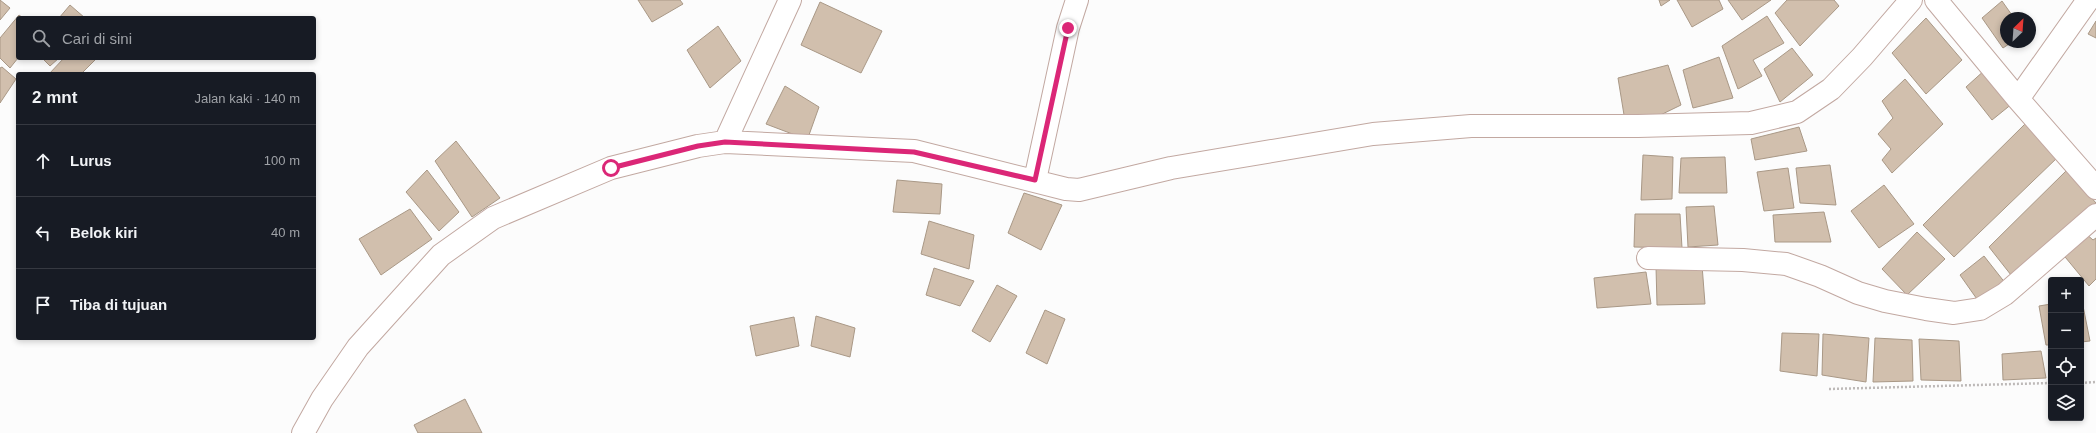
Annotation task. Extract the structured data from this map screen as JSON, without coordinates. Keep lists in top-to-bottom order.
{
  "north": "top right",
  "page": {
    "search": "Cari di sini",
    "heading": ["2 mnt", "Jalan kaki · 140 m"],
    "list": [
      ["Lurus", "100 m"],
      ["Belok kiri", "40 m"],
      "Tiba di tujuan"
    ],
    "map_buttons": ["+", "−"]
  }
}
